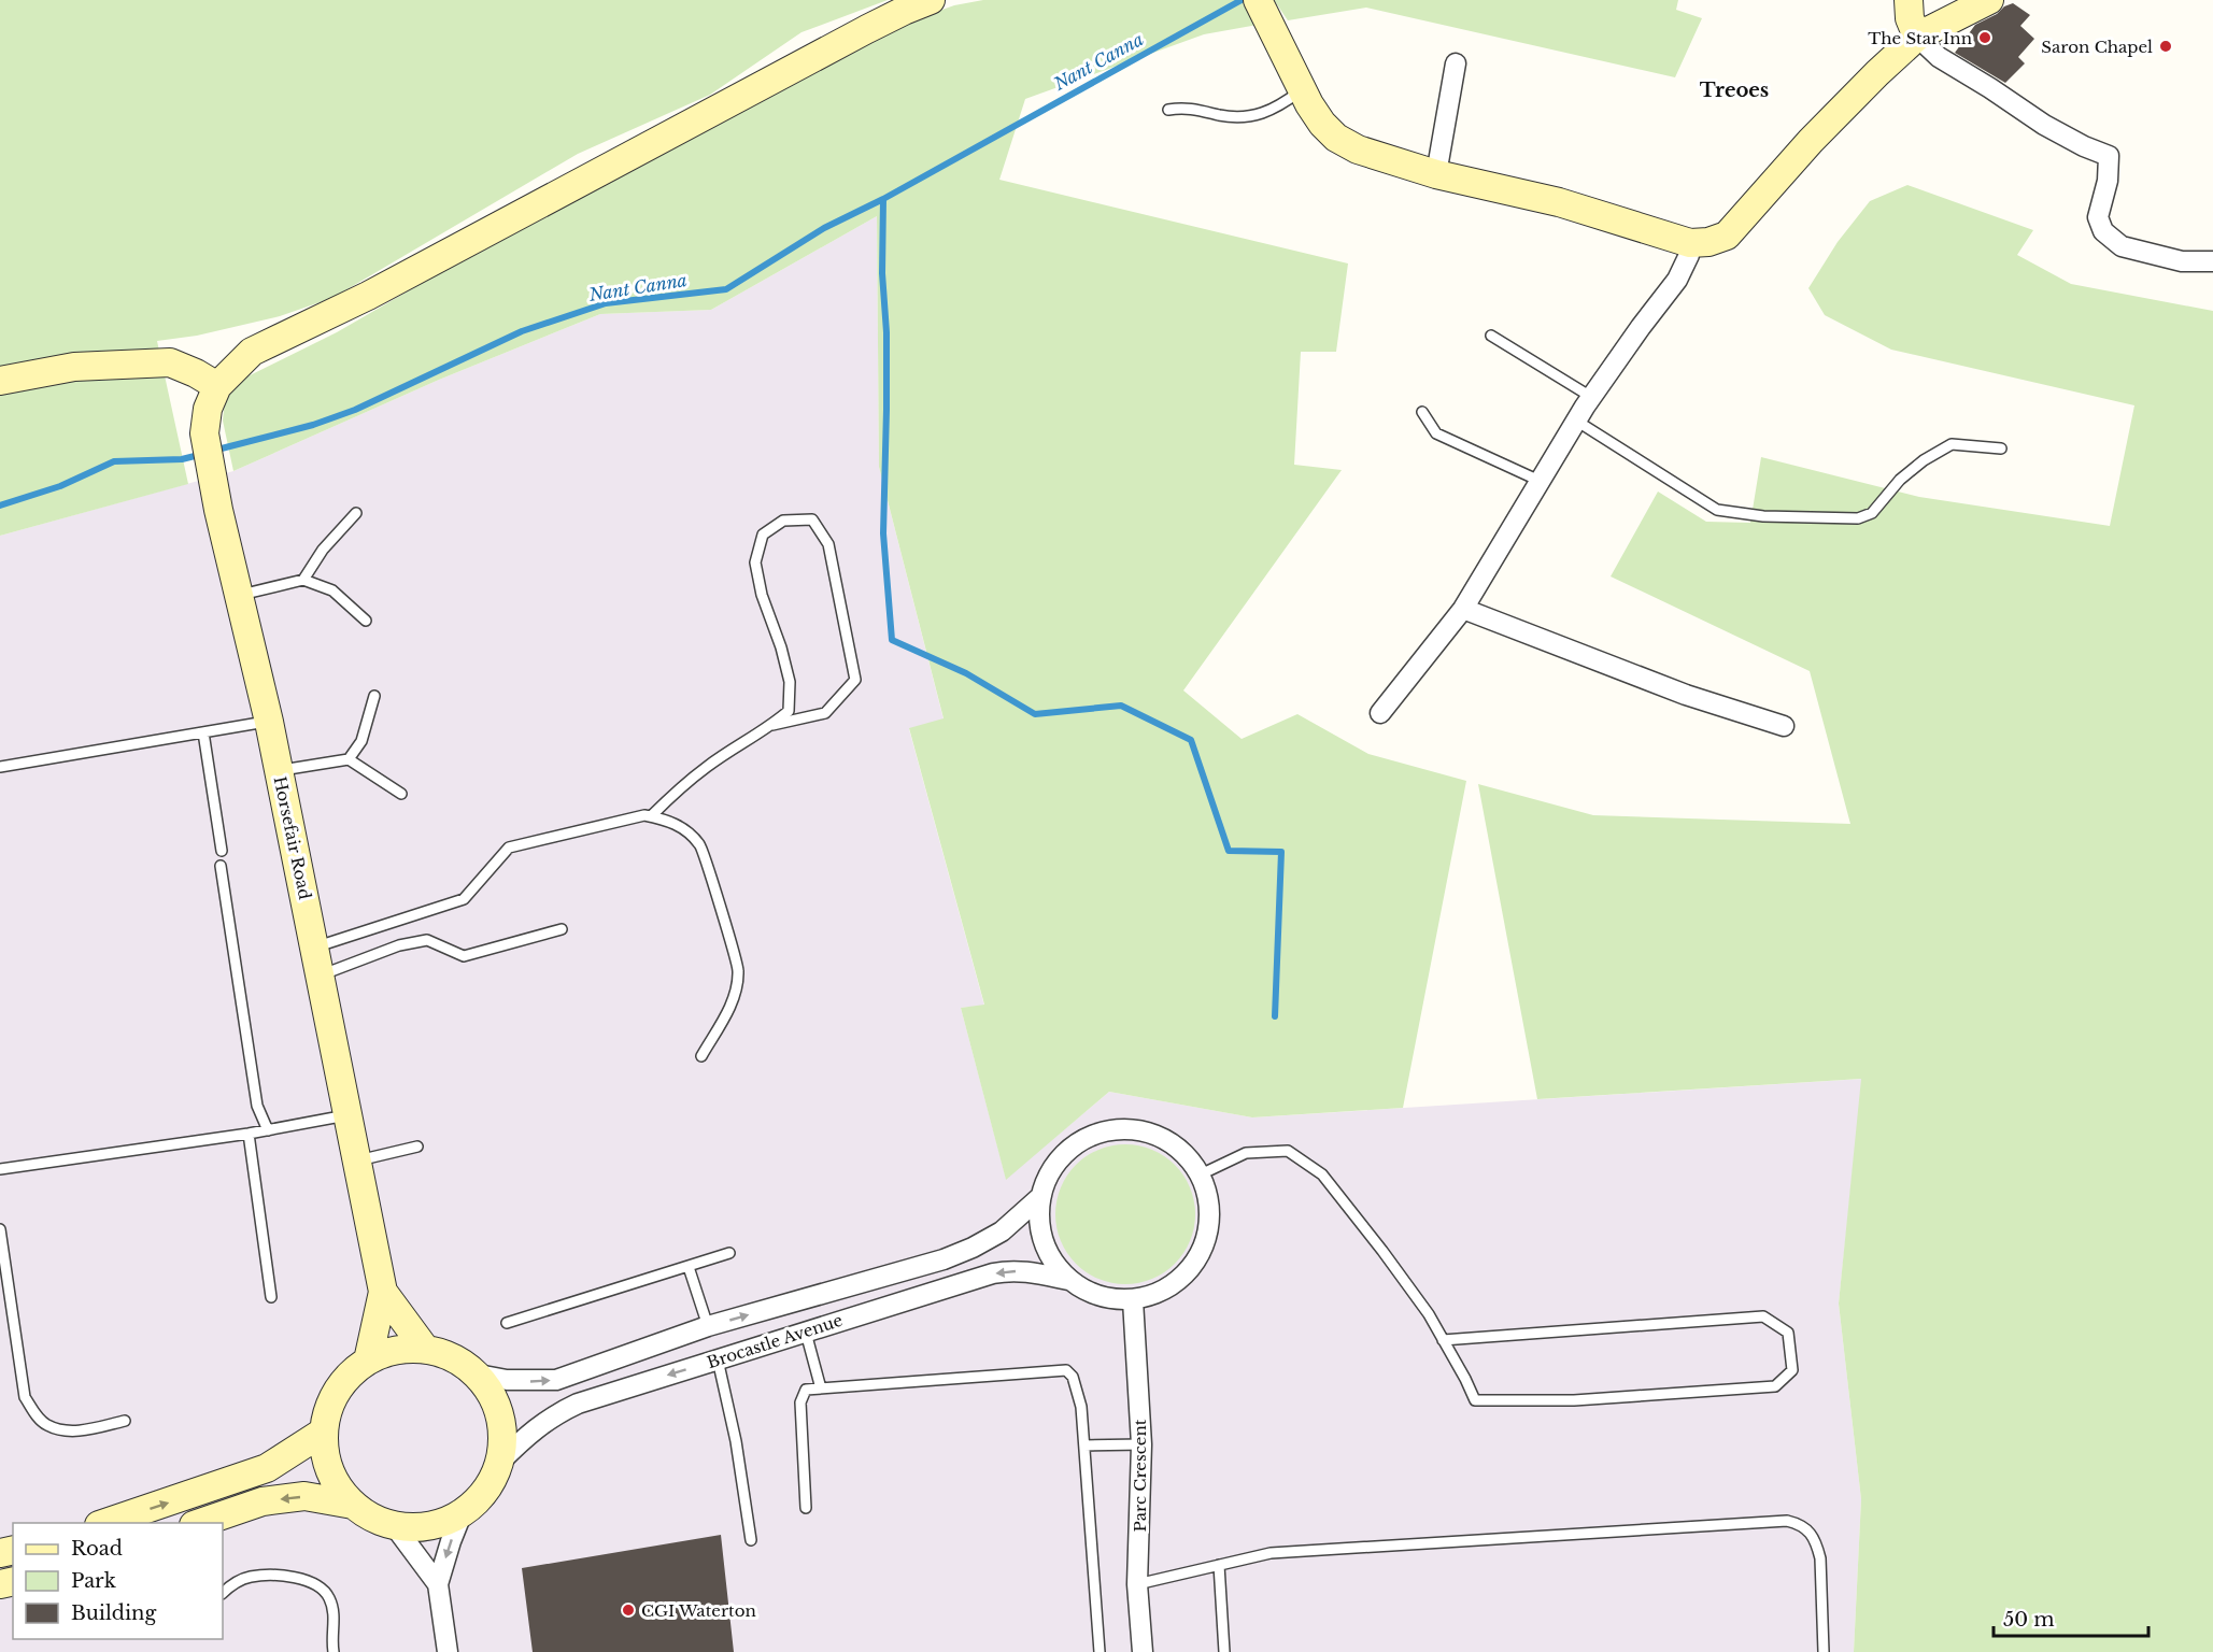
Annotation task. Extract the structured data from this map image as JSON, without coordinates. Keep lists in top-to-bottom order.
{
  "streets": {
    "street": ["Horsefair Road", "Brocastle Avenue", "Parc Crescent"]
  },
  "crossings": [
    ["Horsefair Road", "Brocastle Avenue"],
    ["Brocastle Avenue", "Parc Crescent"]
  ],
  "districts": ["Treoes"],
  "water": ["Nant Canna"],
  "places": ["The Star Inn", "Saron Chapel", "CGI Waterton"],
  "legend": ["Road", "Park", "Building"],
  "scale_bar": "50 m"
}
